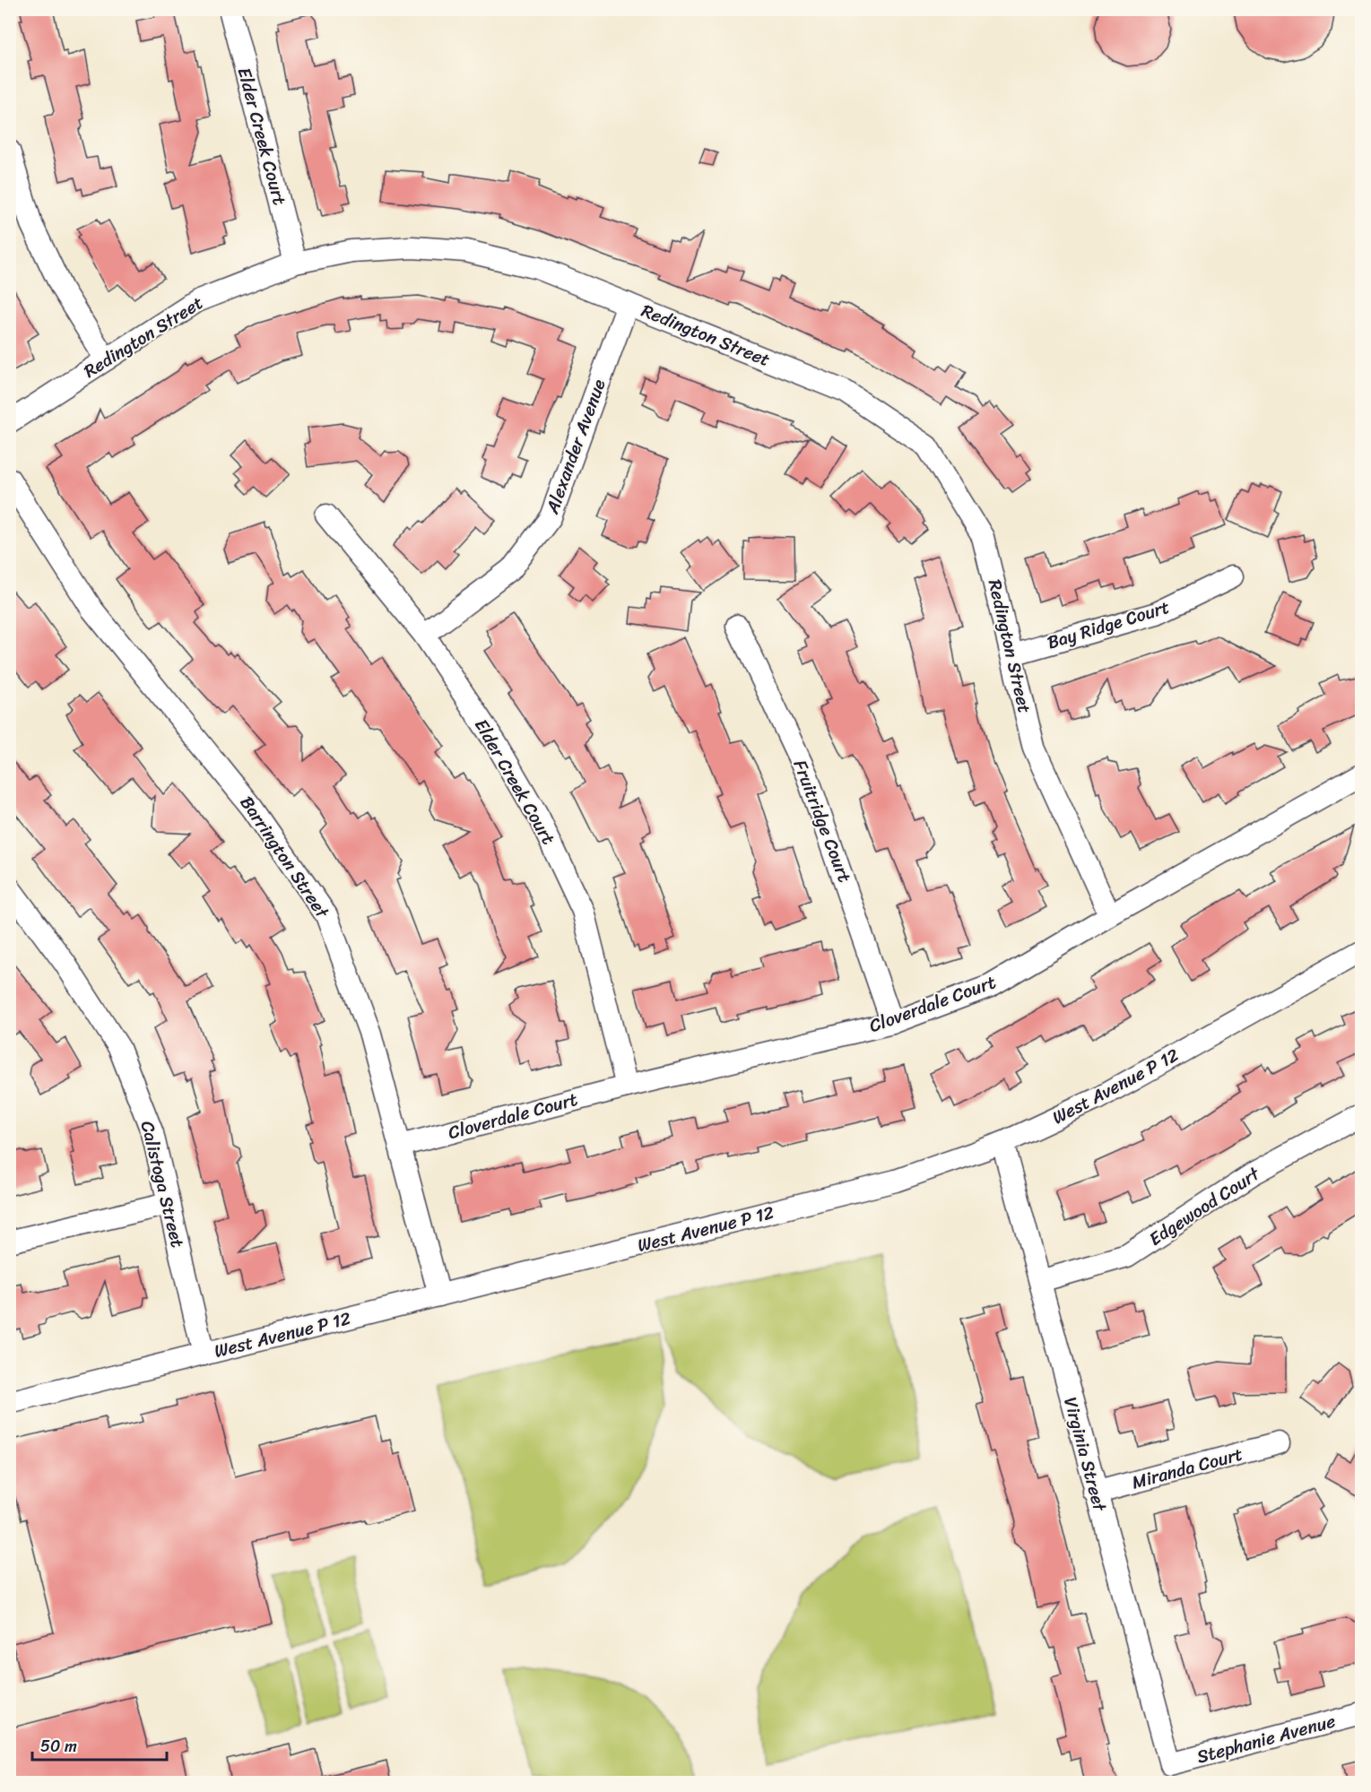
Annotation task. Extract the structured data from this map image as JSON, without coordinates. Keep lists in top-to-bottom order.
{
  "streets": {
    "street": [
      "Elder Creek Court",
      "Redington Street",
      "Alexander Avenue",
      "Bay Ridge Court",
      "Fruitridge Court",
      "Barrington Street",
      "Cloverdale Court",
      "West Avenue P 12",
      "Calistoga Street",
      "Edgewood Court",
      "Virginia Street",
      "Miranda Court",
      "Stephanie Avenue"
    ]
  },
  "crossings": [
    ["Elder Creek Court", "Redington Street"],
    ["Elder Creek Court", "Alexander Avenue"],
    ["Elder Creek Court", "Cloverdale Court"],
    ["Redington Street", "Alexander Avenue"],
    ["Redington Street", "Bay Ridge Court"],
    ["Redington Street", "Cloverdale Court"],
    ["Fruitridge Court", "Cloverdale Court"],
    ["Barrington Street", "Cloverdale Court"],
    ["Barrington Street", "West Avenue P 12"],
    ["West Avenue P 12", "Calistoga Street"],
    ["West Avenue P 12", "Virginia Street"],
    ["Edgewood Court", "Virginia Street"],
    ["Virginia Street", "Miranda Court"],
    ["Virginia Street", "Stephanie Avenue"]
  ],
  "scale_bar": "50 m"
}
